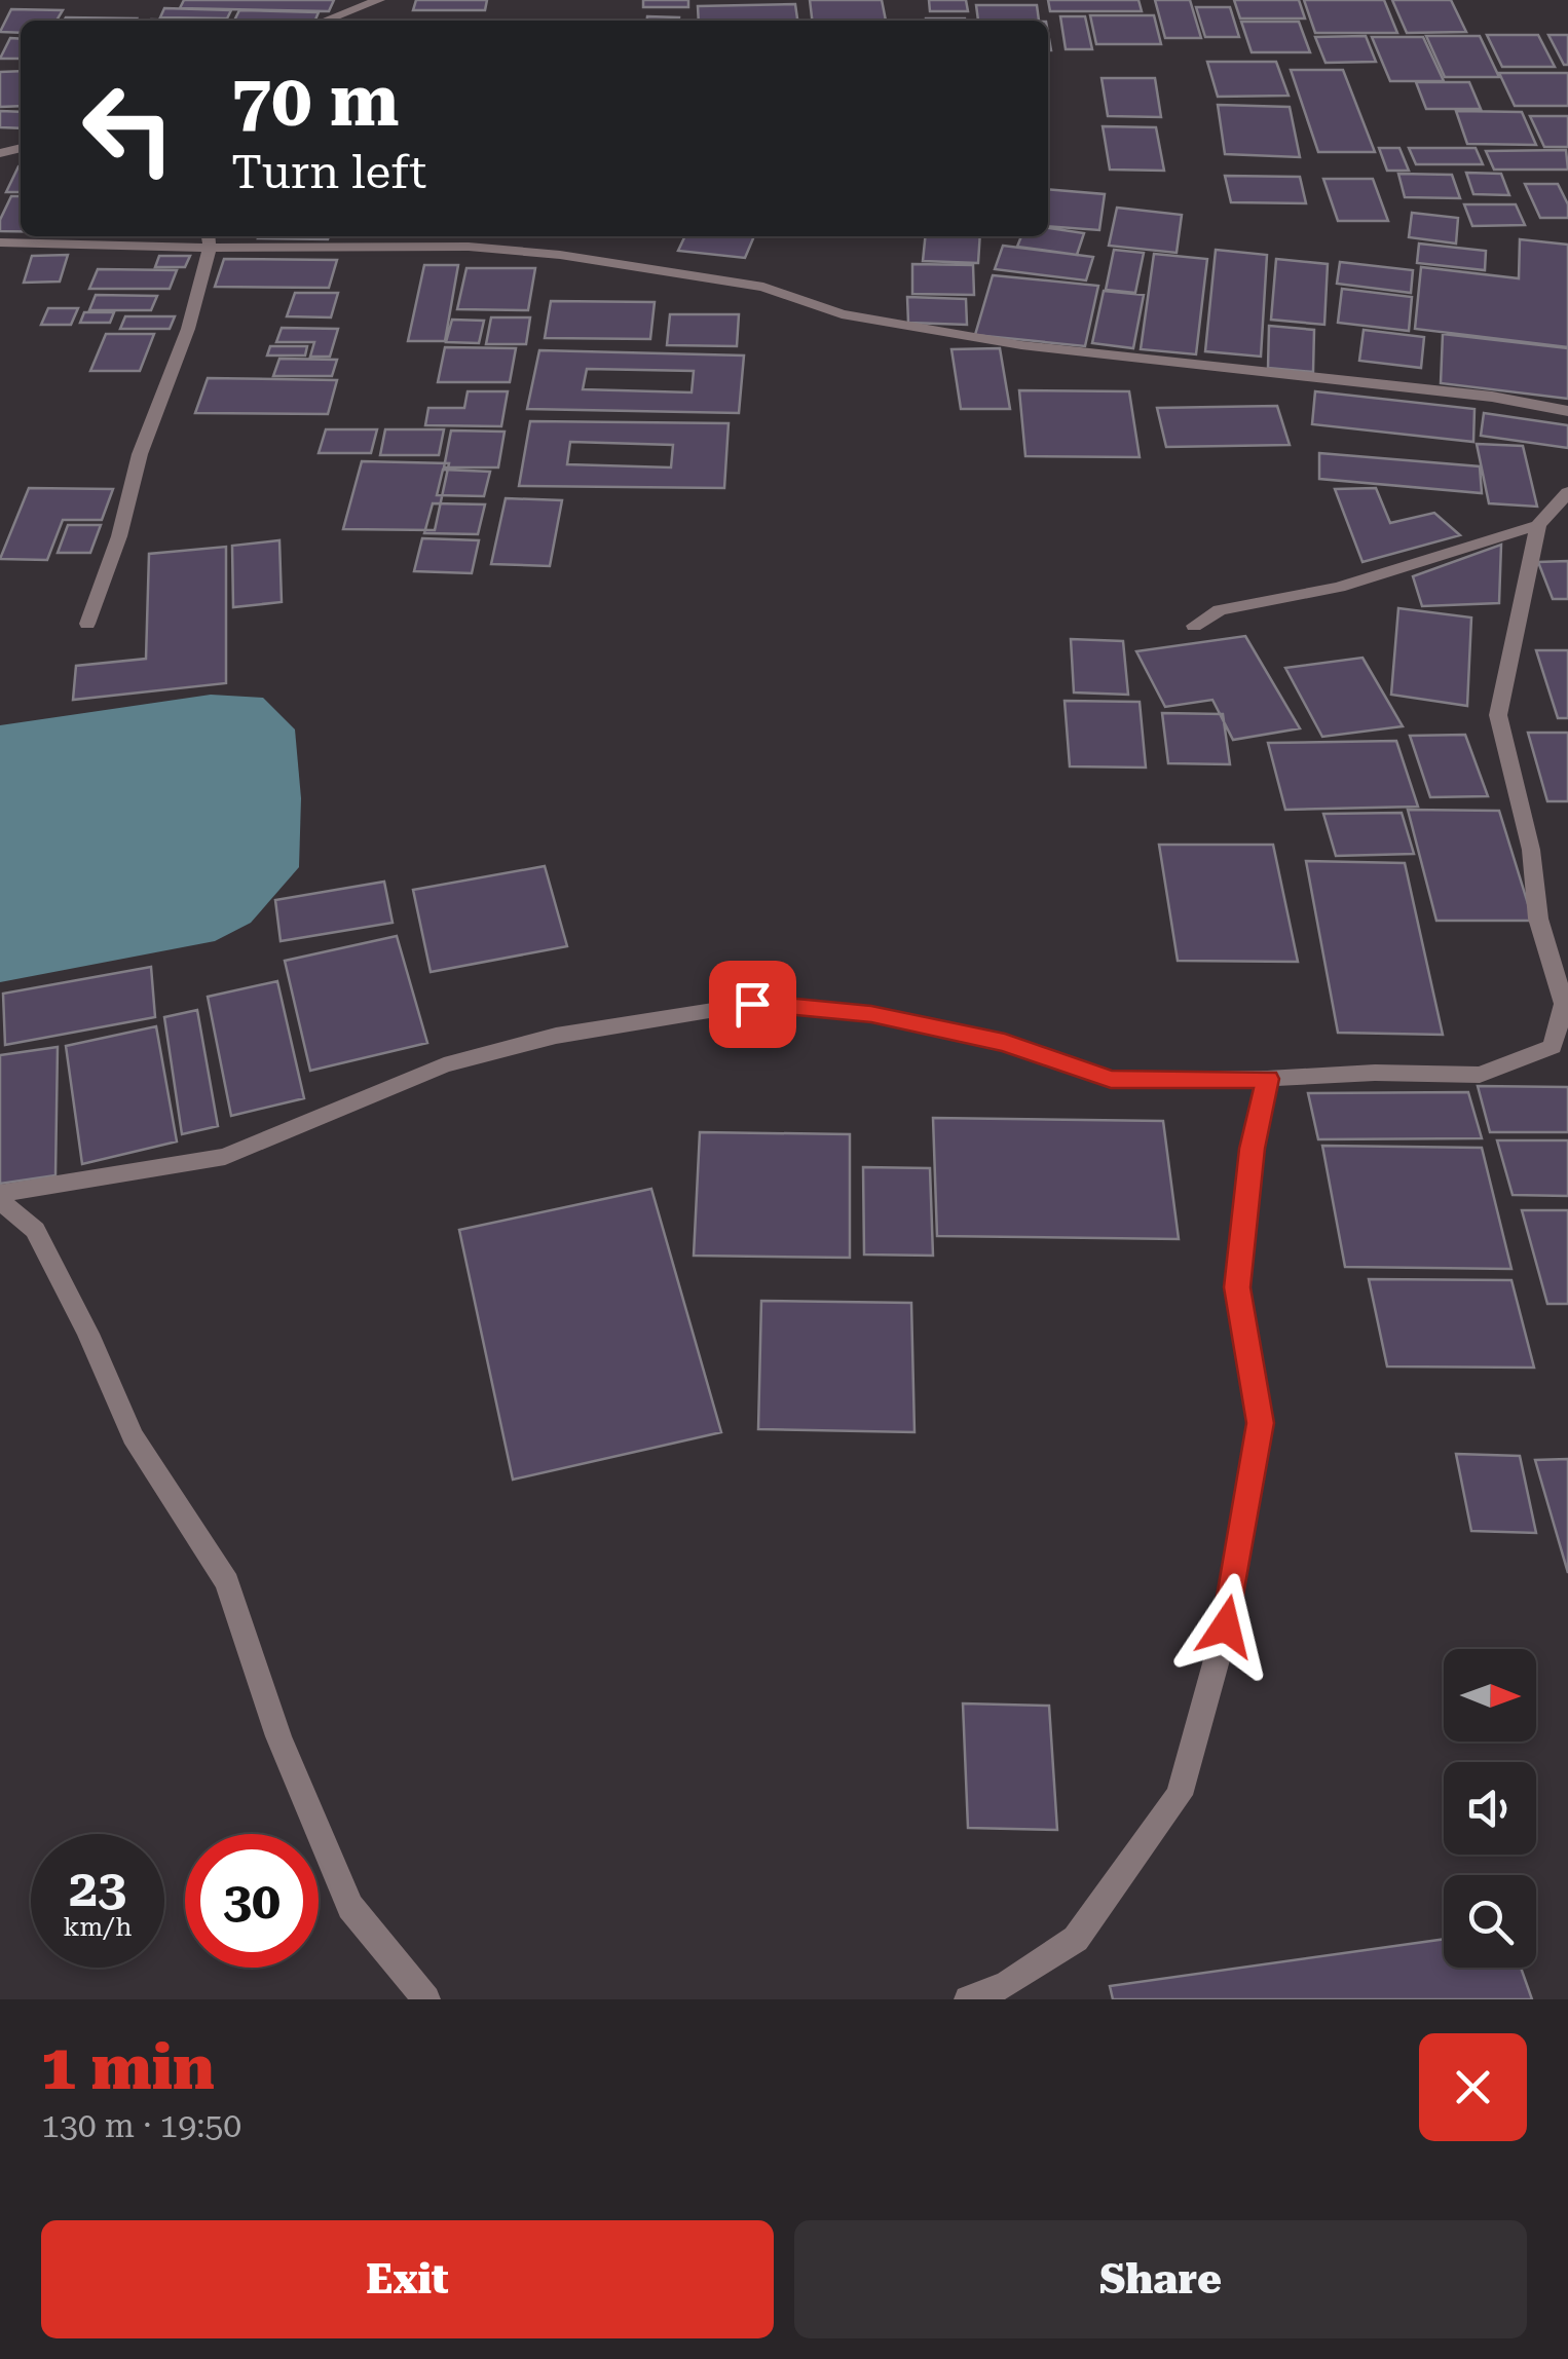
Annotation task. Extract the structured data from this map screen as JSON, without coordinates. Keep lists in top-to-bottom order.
{
  "north": "right",
  "page": {
    "turn": ["70 m", "Turn left"],
    "speed": "23 km/h",
    "limit": "30",
    "heading": ["1 min", "130 m · 19:50"],
    "buttons": ["Exit", "Share"]
  }
}
